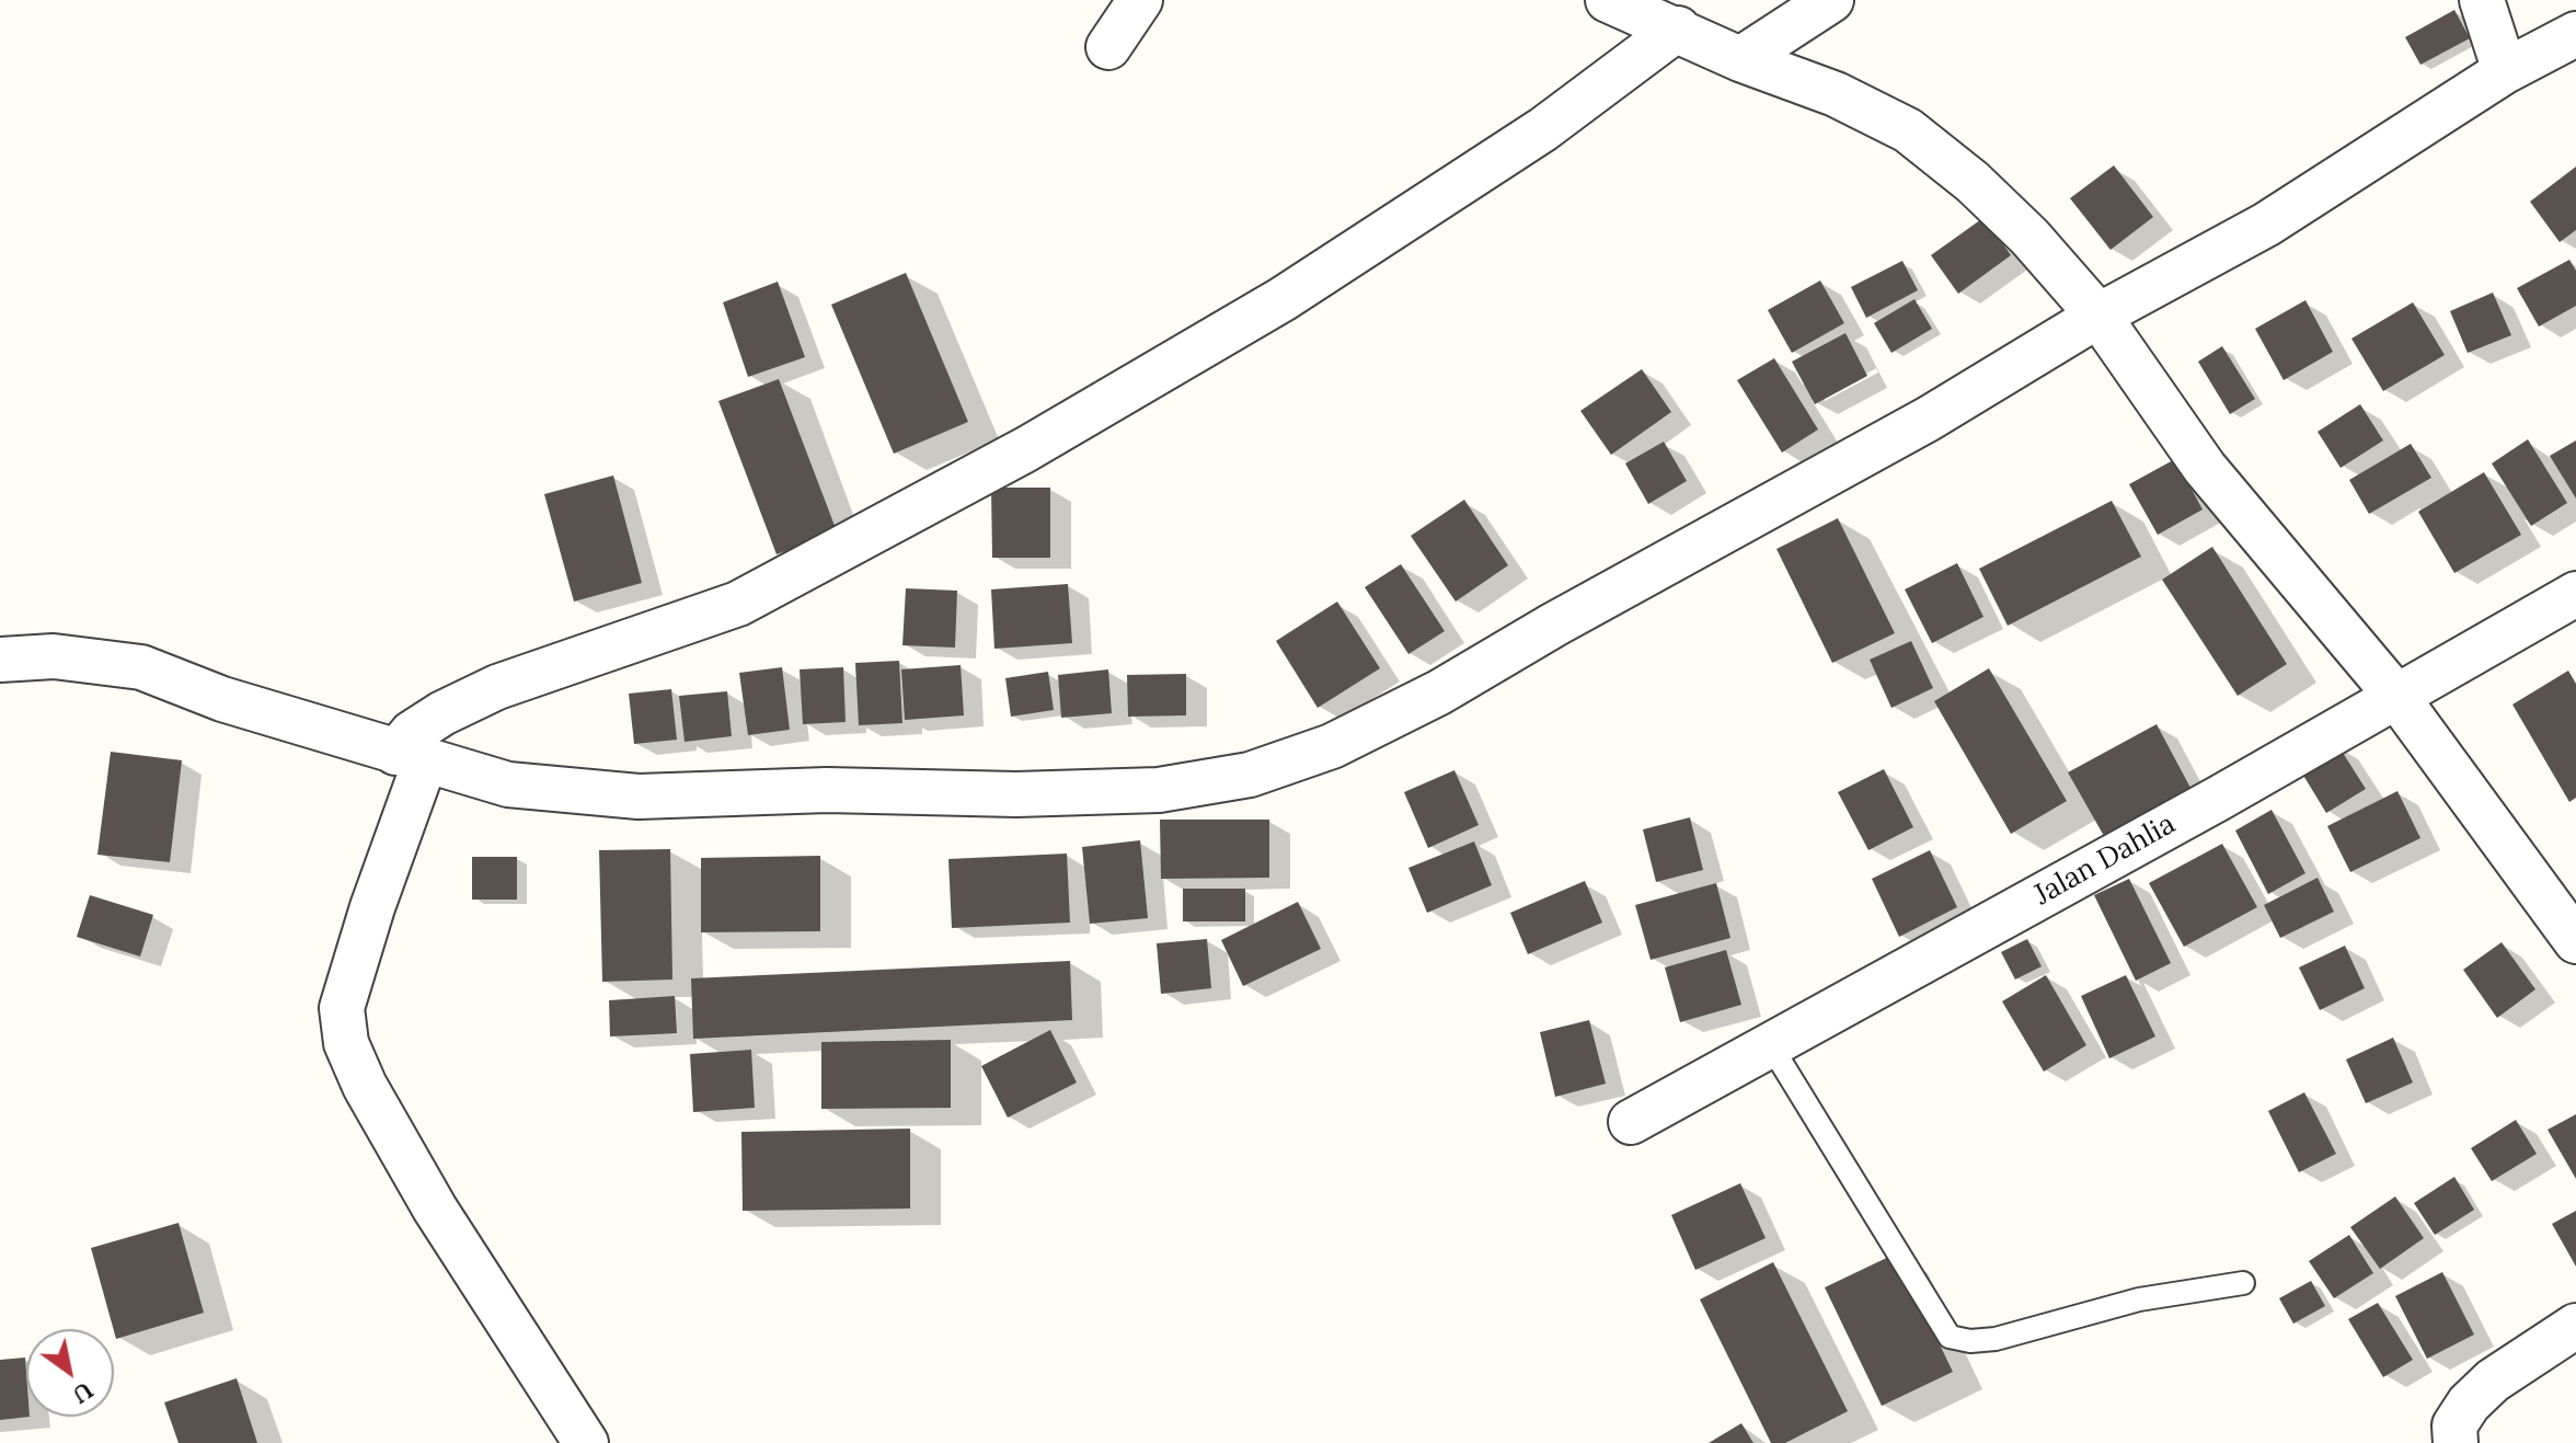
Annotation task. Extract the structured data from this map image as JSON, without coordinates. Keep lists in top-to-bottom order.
{
  "streets": {
    "street": ["Jalan Dahlia"]
  },
  "north": "bottom right"
}
